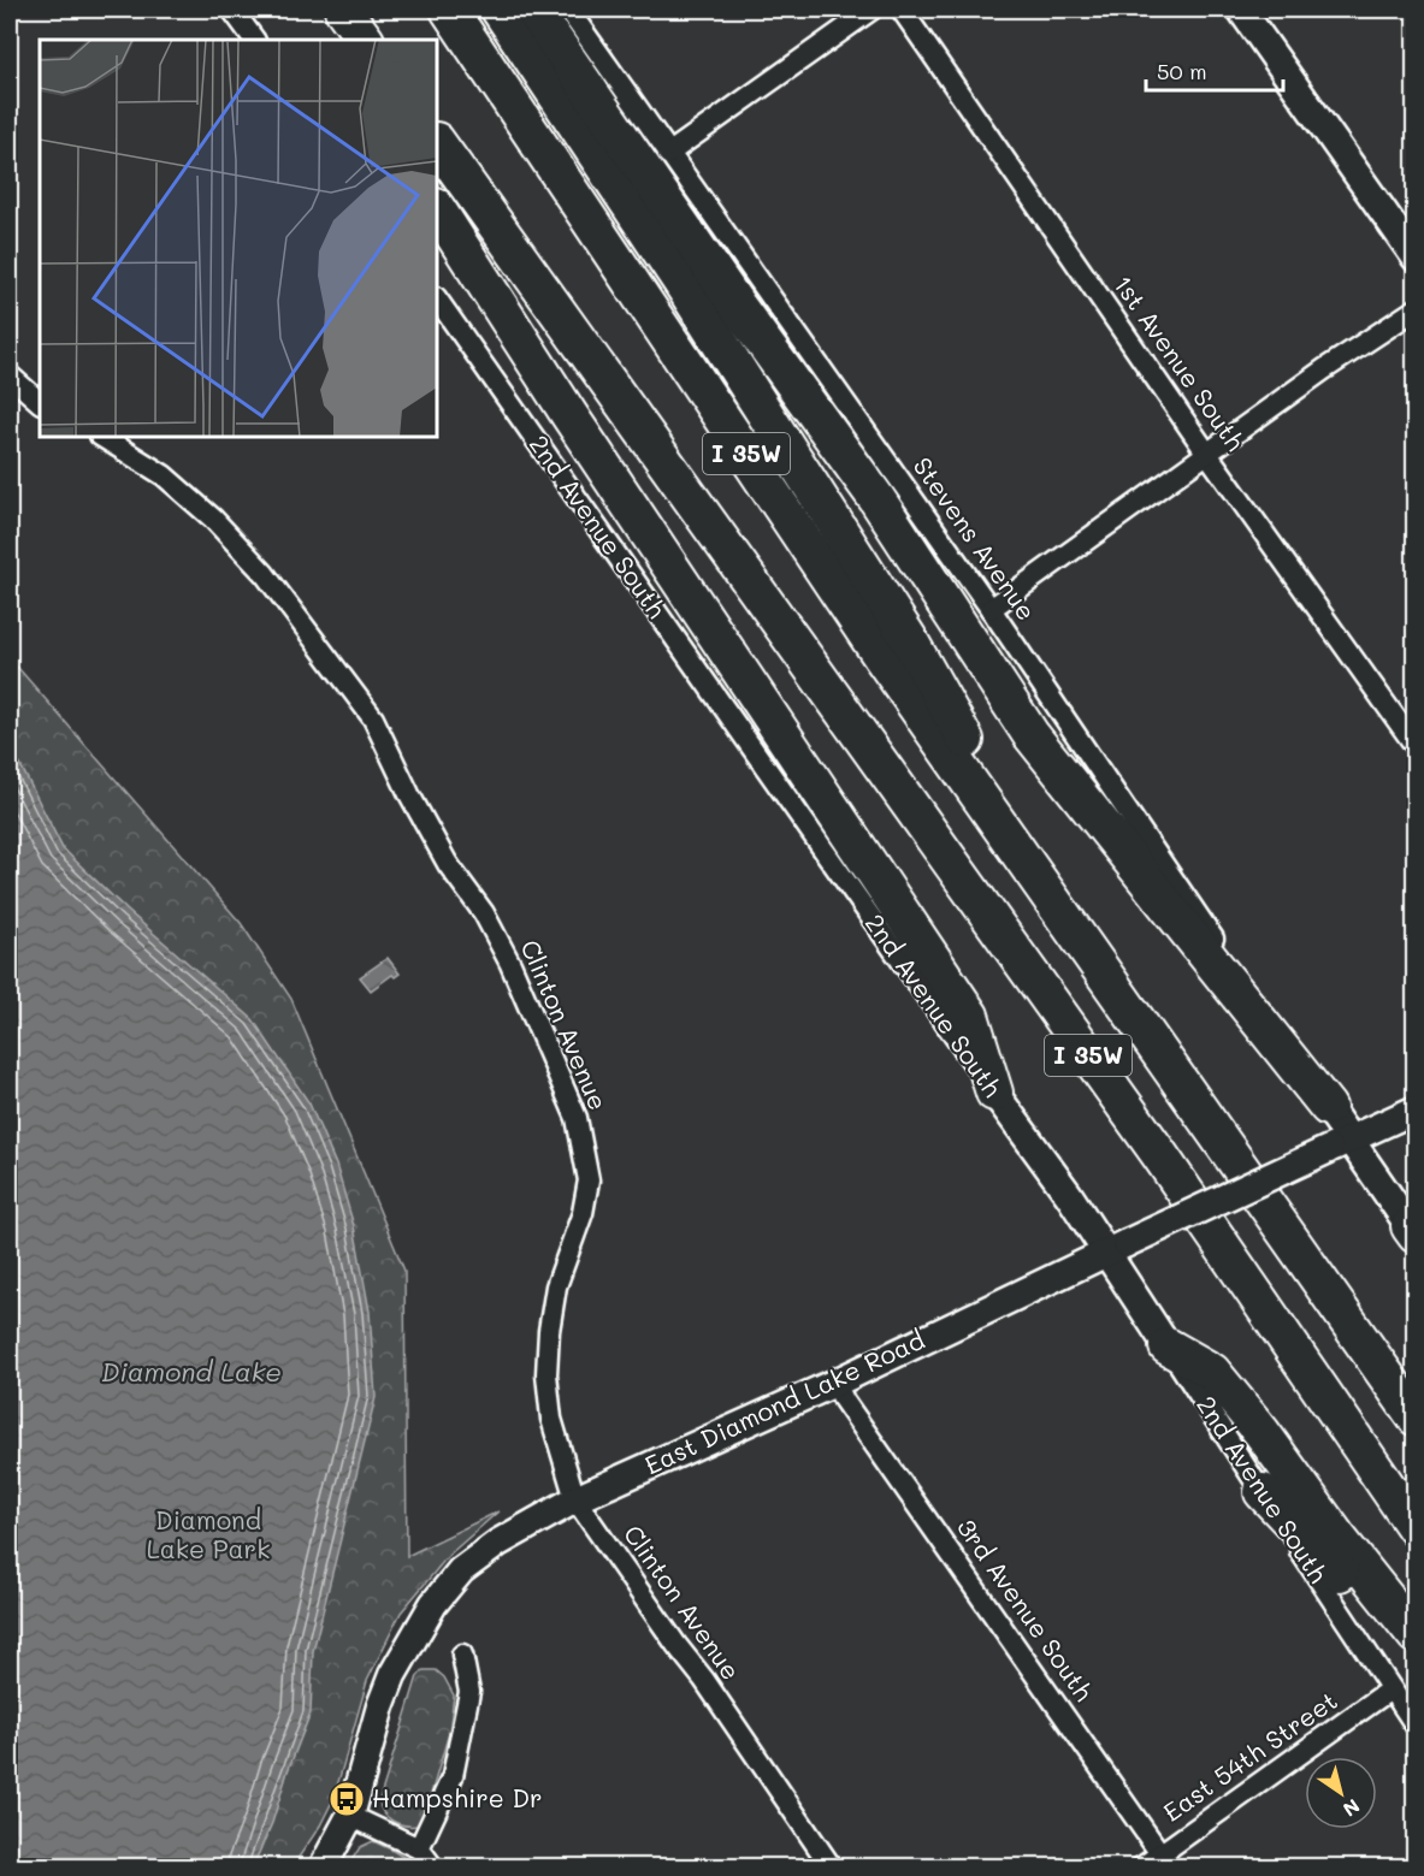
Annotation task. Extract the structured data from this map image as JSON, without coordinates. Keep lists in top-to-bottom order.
{
  "streets": {
    "highway": ["I 35W"],
    "street": [
      "1st Avenue South",
      "2nd Avenue South",
      "Stevens Avenue",
      "Clinton Avenue",
      "East Diamond Lake Road",
      "3rd Avenue South",
      "East 54th Street"
    ]
  },
  "crossings": [
    ["2nd Avenue South", "East Diamond Lake Road"],
    ["2nd Avenue South", "East 54th Street"],
    ["Clinton Avenue", "East Diamond Lake Road"],
    ["East Diamond Lake Road", "3rd Avenue South"],
    ["3rd Avenue South", "East 54th Street"]
  ],
  "water": ["Diamond Lake"],
  "parks": ["Diamond Lake Park"],
  "places": {
    "bus stop": ["Hampshire Dr"]
  },
  "scale_bar": "50 m",
  "north": "bottom right"
}
